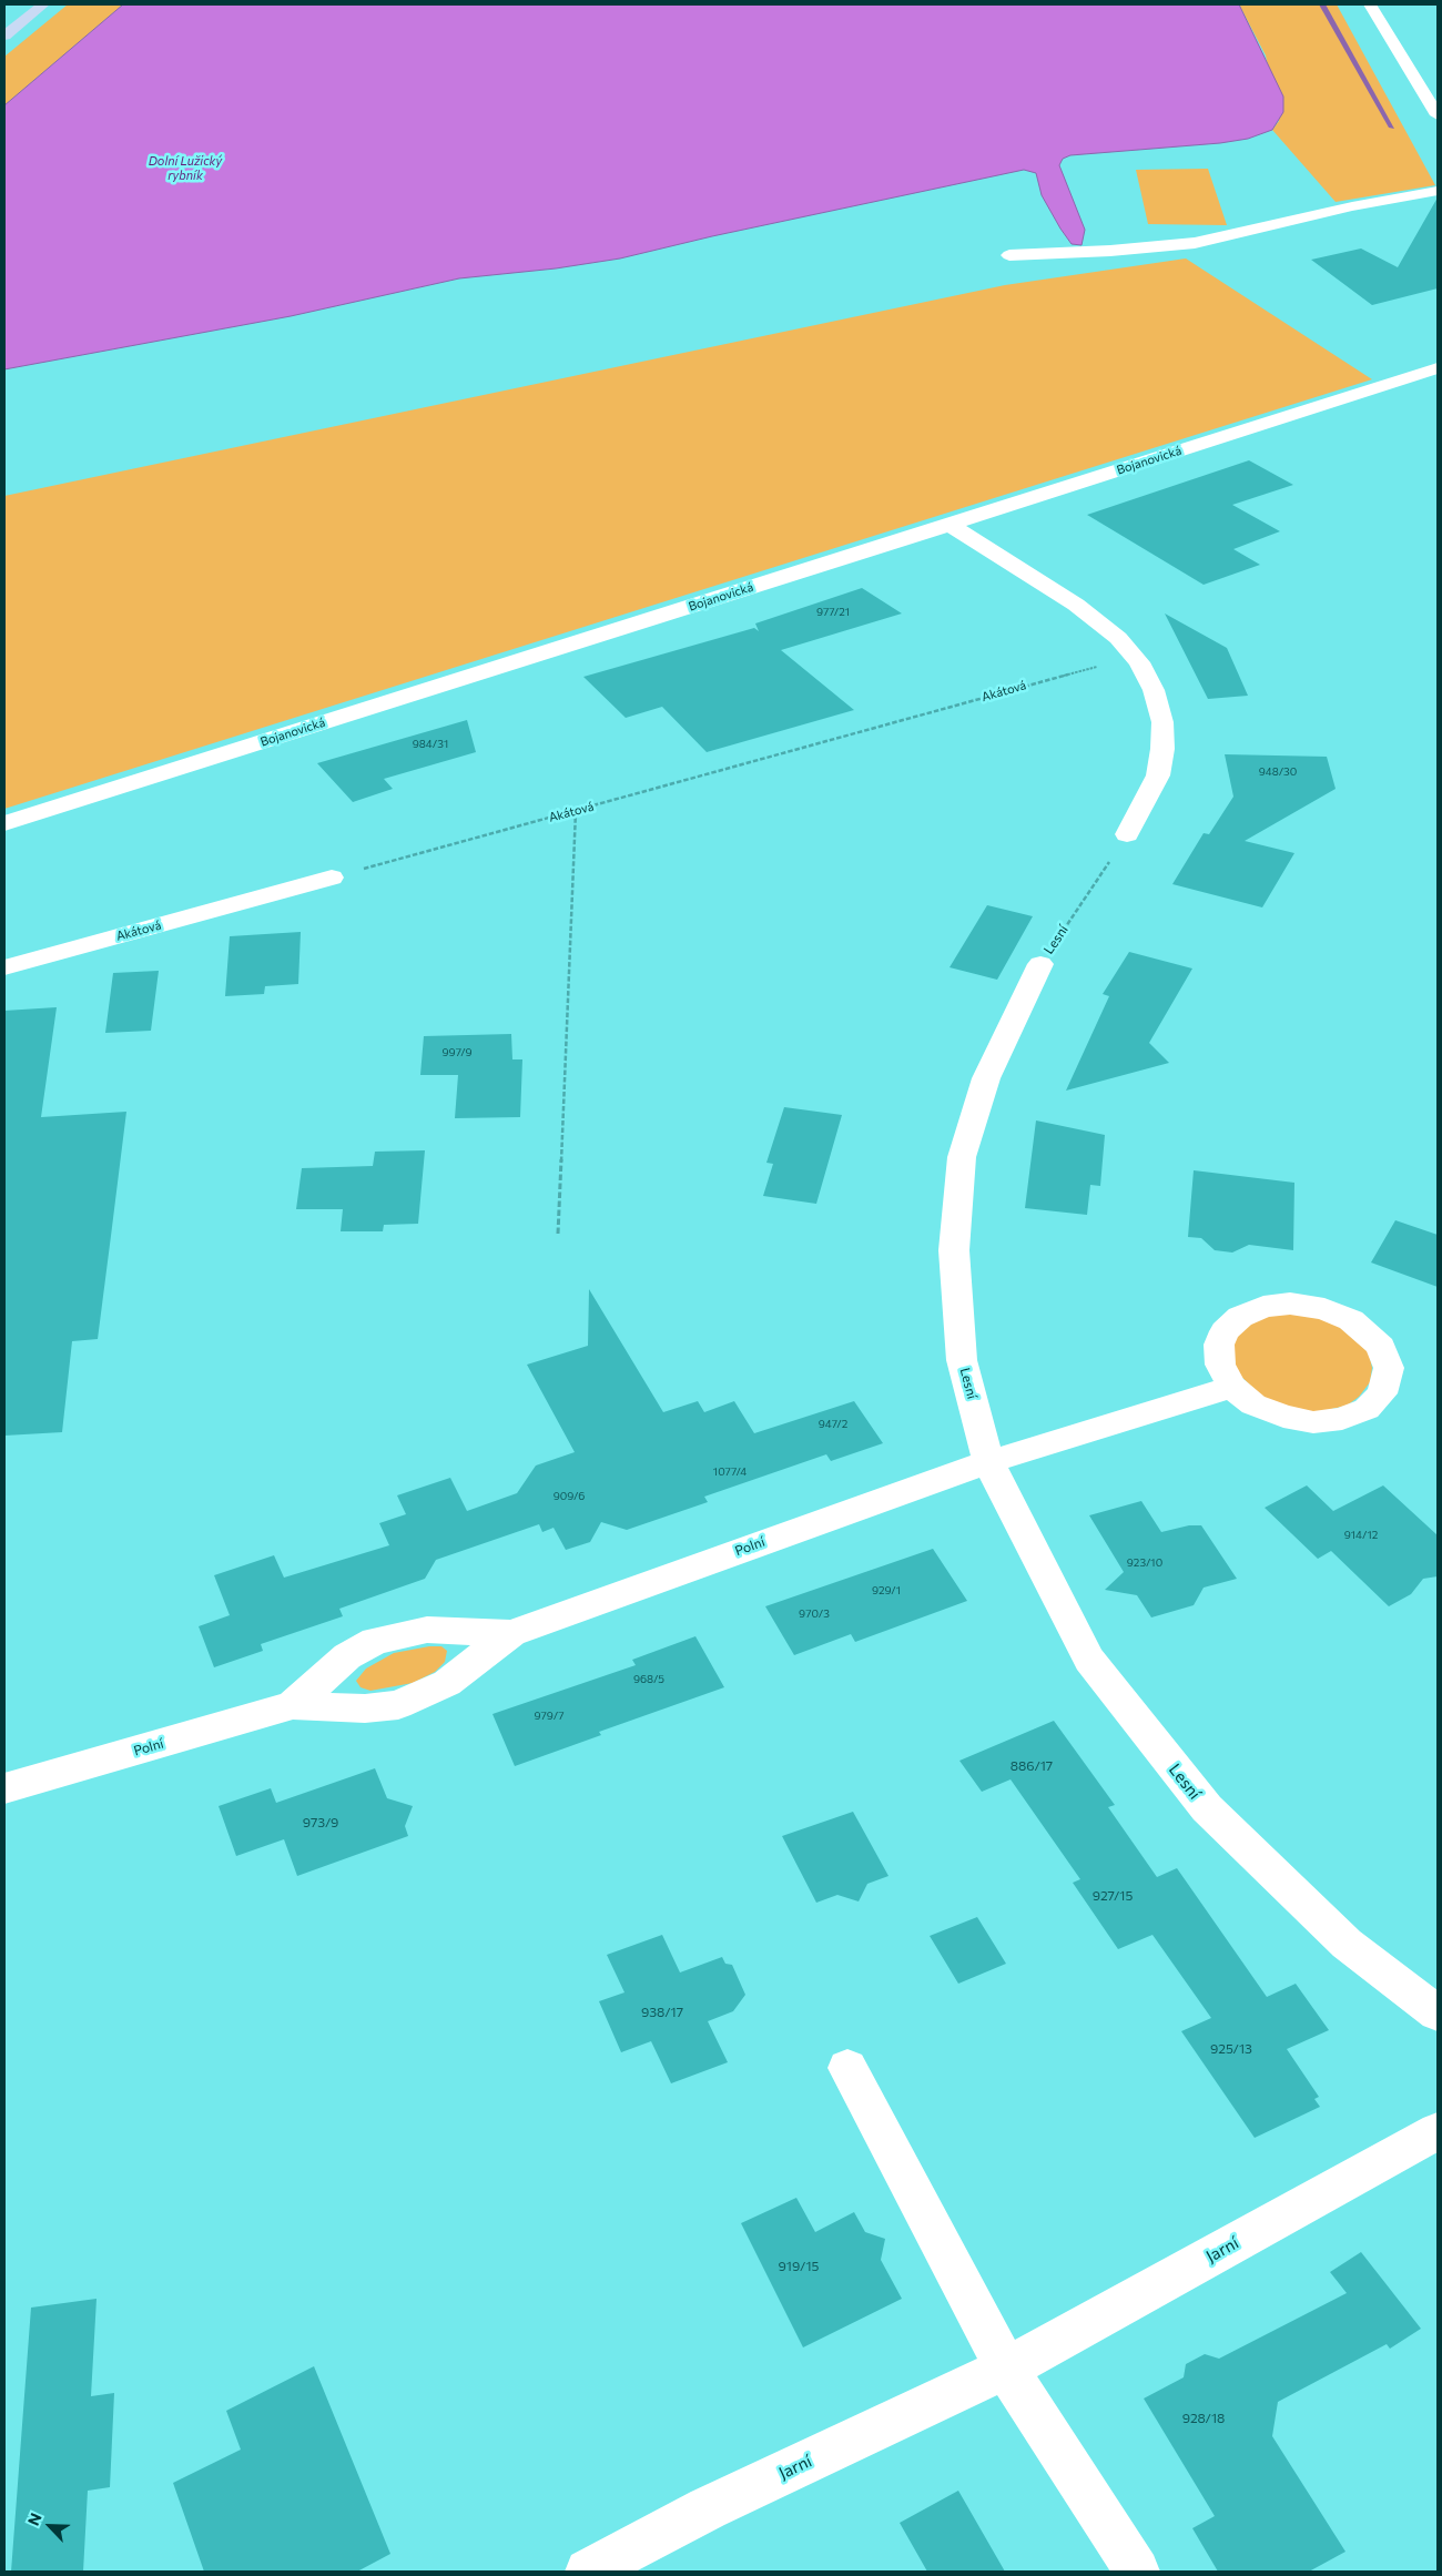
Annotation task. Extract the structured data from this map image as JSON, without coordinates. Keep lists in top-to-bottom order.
{
  "streets": {
    "street": [
      "Bojanovická",
      "Akátová",
      "Lesní",
      "Polní",
      "Jarní"
    ]
  },
  "crossings": [
    ["Lesní", "Polní"]
  ],
  "water": ["Dolní Lužický rybník"],
  "house_numbers": [
    "977/21",
    "984/31",
    "948/30",
    "997/9",
    "947/2",
    "1077/4",
    "909/6",
    "914/12",
    "923/10",
    "929/1",
    "970/3",
    "968/5",
    "979/7",
    "886/17",
    "973/9",
    "927/15",
    "938/17",
    "925/13",
    "919/15",
    "928/18"
  ],
  "north": "top left"
}
